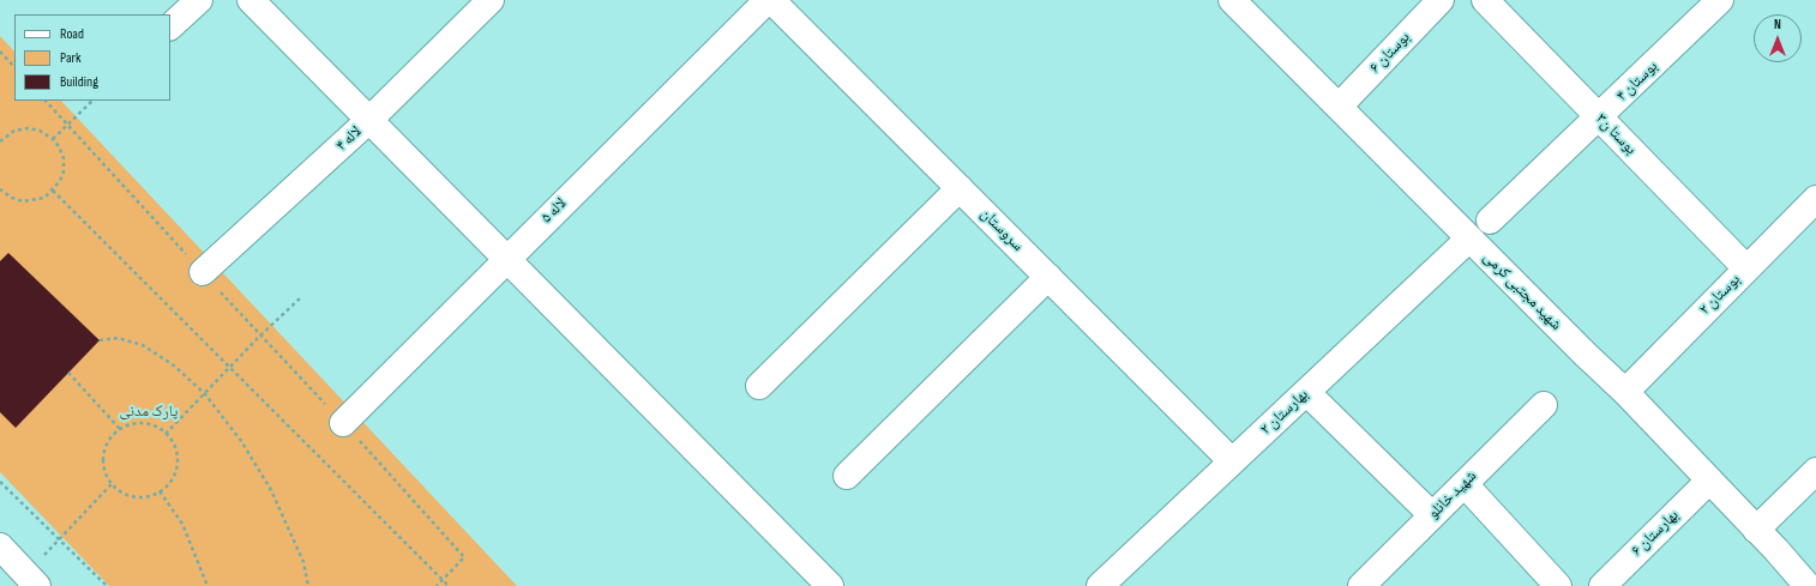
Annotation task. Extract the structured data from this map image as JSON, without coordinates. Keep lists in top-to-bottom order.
{
  "streets": {
    "street": [
      "بوستان ۶",
      "بوستان ۴",
      "بوستا ن۳",
      "لاله ۴",
      "لاله ۵",
      "سروستان",
      "شهید مجتبی کرمی",
      "بوستان ۲",
      "بهارستان ۲",
      "شهید خانلو",
      "بهارستان ۶"
    ]
  },
  "crossings": [
    ["بوستان ۶", "شهید مجتبی کرمی"],
    ["بوستان ۴", "بوستا ن۳"],
    ["بوستا ن۳", "بوستان ۲"],
    ["سروستان", "بهارستان ۲"],
    ["شهید مجتبی کرمی", "بوستان ۲"],
    ["شهید مجتبی کرمی", "بهارستان ۲"],
    ["شهید مجتبی کرمی", "بهارستان ۶"]
  ],
  "parks": ["پارک مدنی"],
  "legend": ["Road", "Park", "Building"],
  "north": "top"
}
